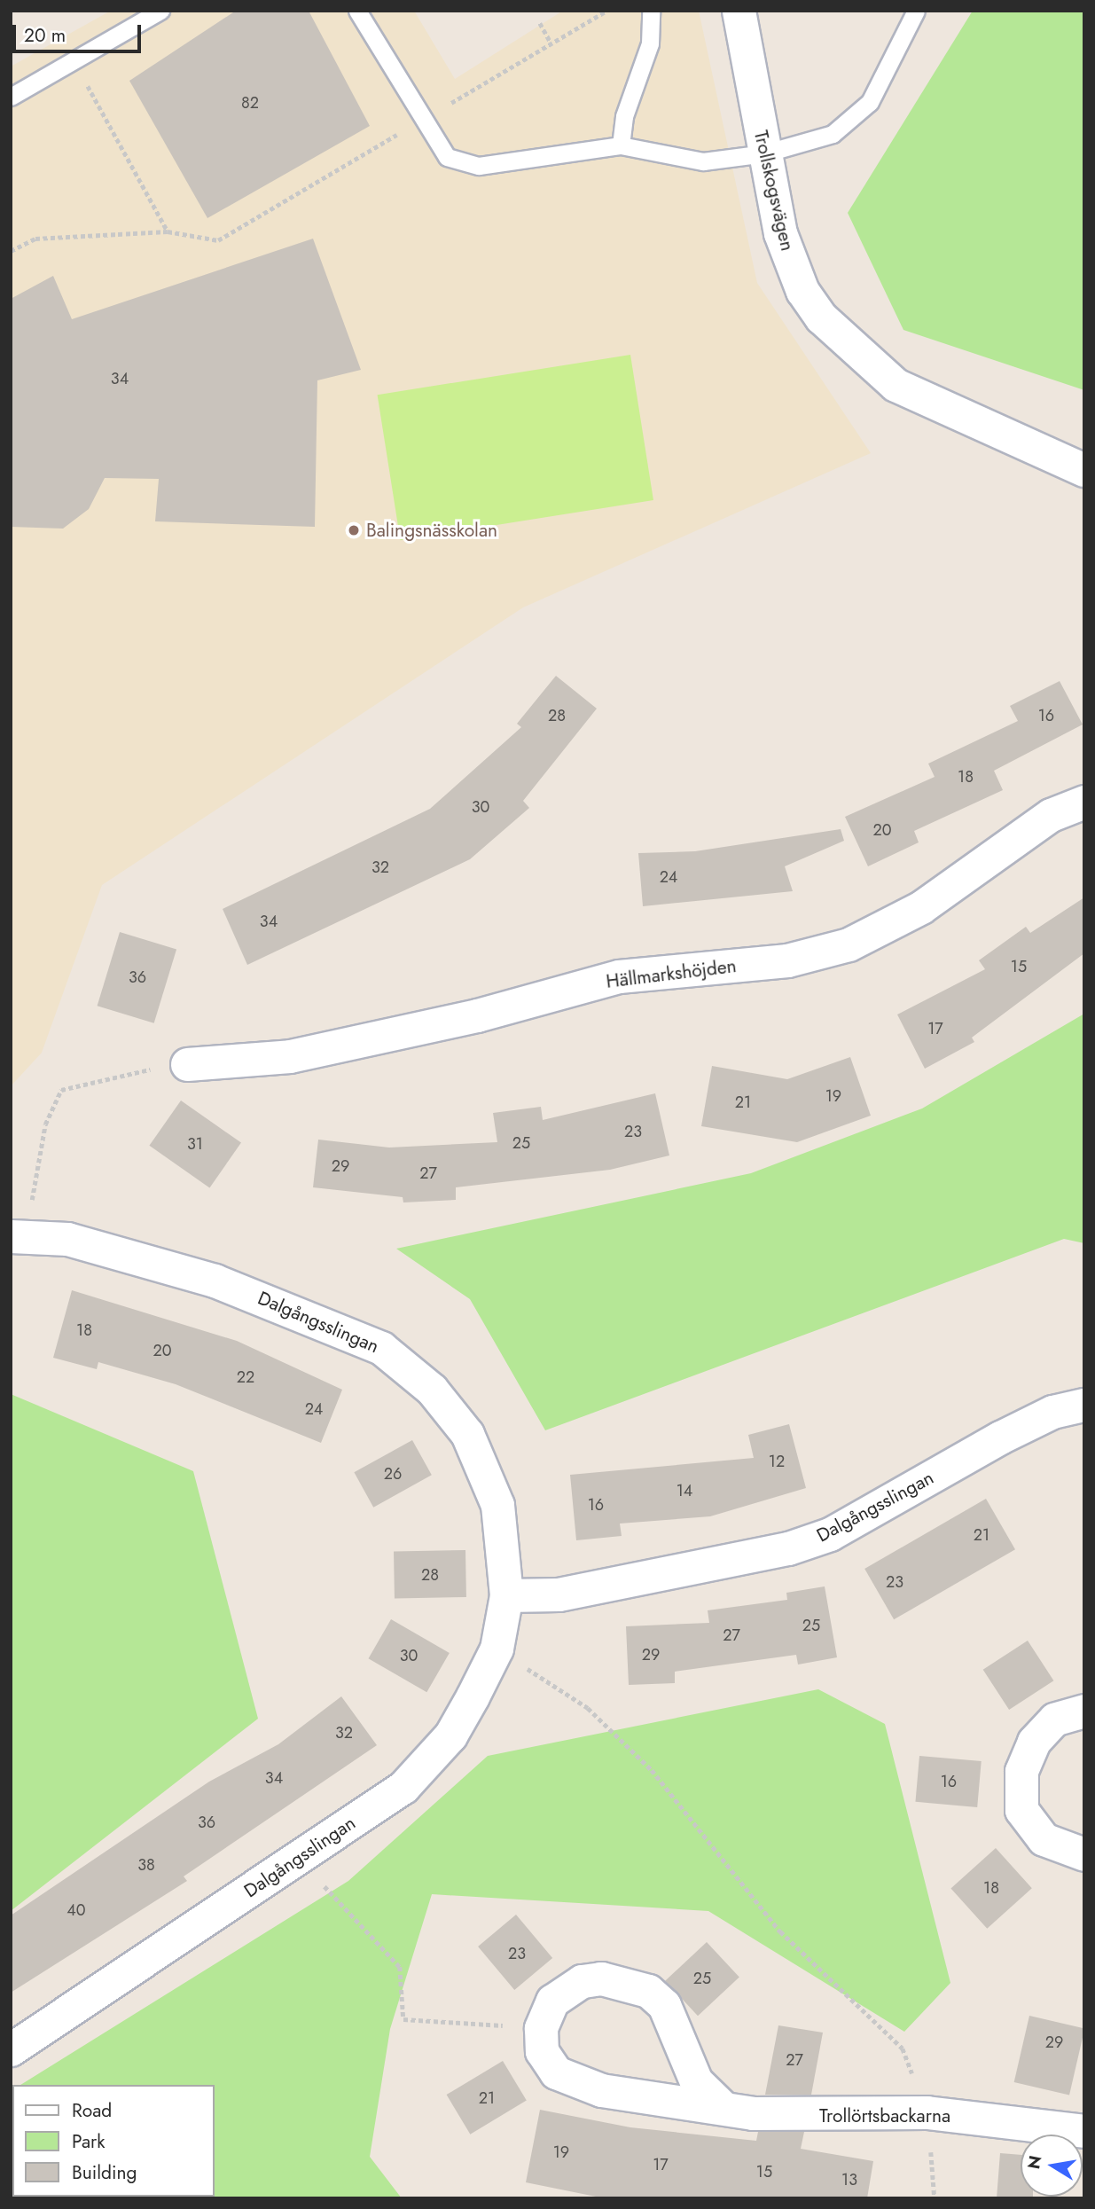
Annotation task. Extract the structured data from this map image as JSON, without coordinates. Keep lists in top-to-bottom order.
{
  "streets": {
    "street": [
      "Trollskogsvägen",
      "Hällmarkshöjden",
      "Dalgångsslingan",
      "Trollörtsbackarna"
    ]
  },
  "places": ["Balingsnässkolan"],
  "house_numbers": [
    "82",
    "34",
    "28",
    "16",
    "18",
    "30",
    "20",
    "32",
    "24",
    "34",
    "15",
    "36",
    "17",
    "19",
    "21",
    "23",
    "25",
    "31",
    "29",
    "27",
    "18",
    "20",
    "22",
    "24",
    "12",
    "26",
    "14",
    "16",
    "21",
    "28",
    "23",
    "25",
    "27",
    "29",
    "30",
    "32",
    "34",
    "16",
    "36",
    "38",
    "18",
    "40",
    "23",
    "25",
    "29",
    "27",
    "21",
    "19",
    "17",
    "15",
    "13"
  ],
  "legend": ["Road", "Park", "Building"],
  "scale_bar": "20 m",
  "north": "left"
}
